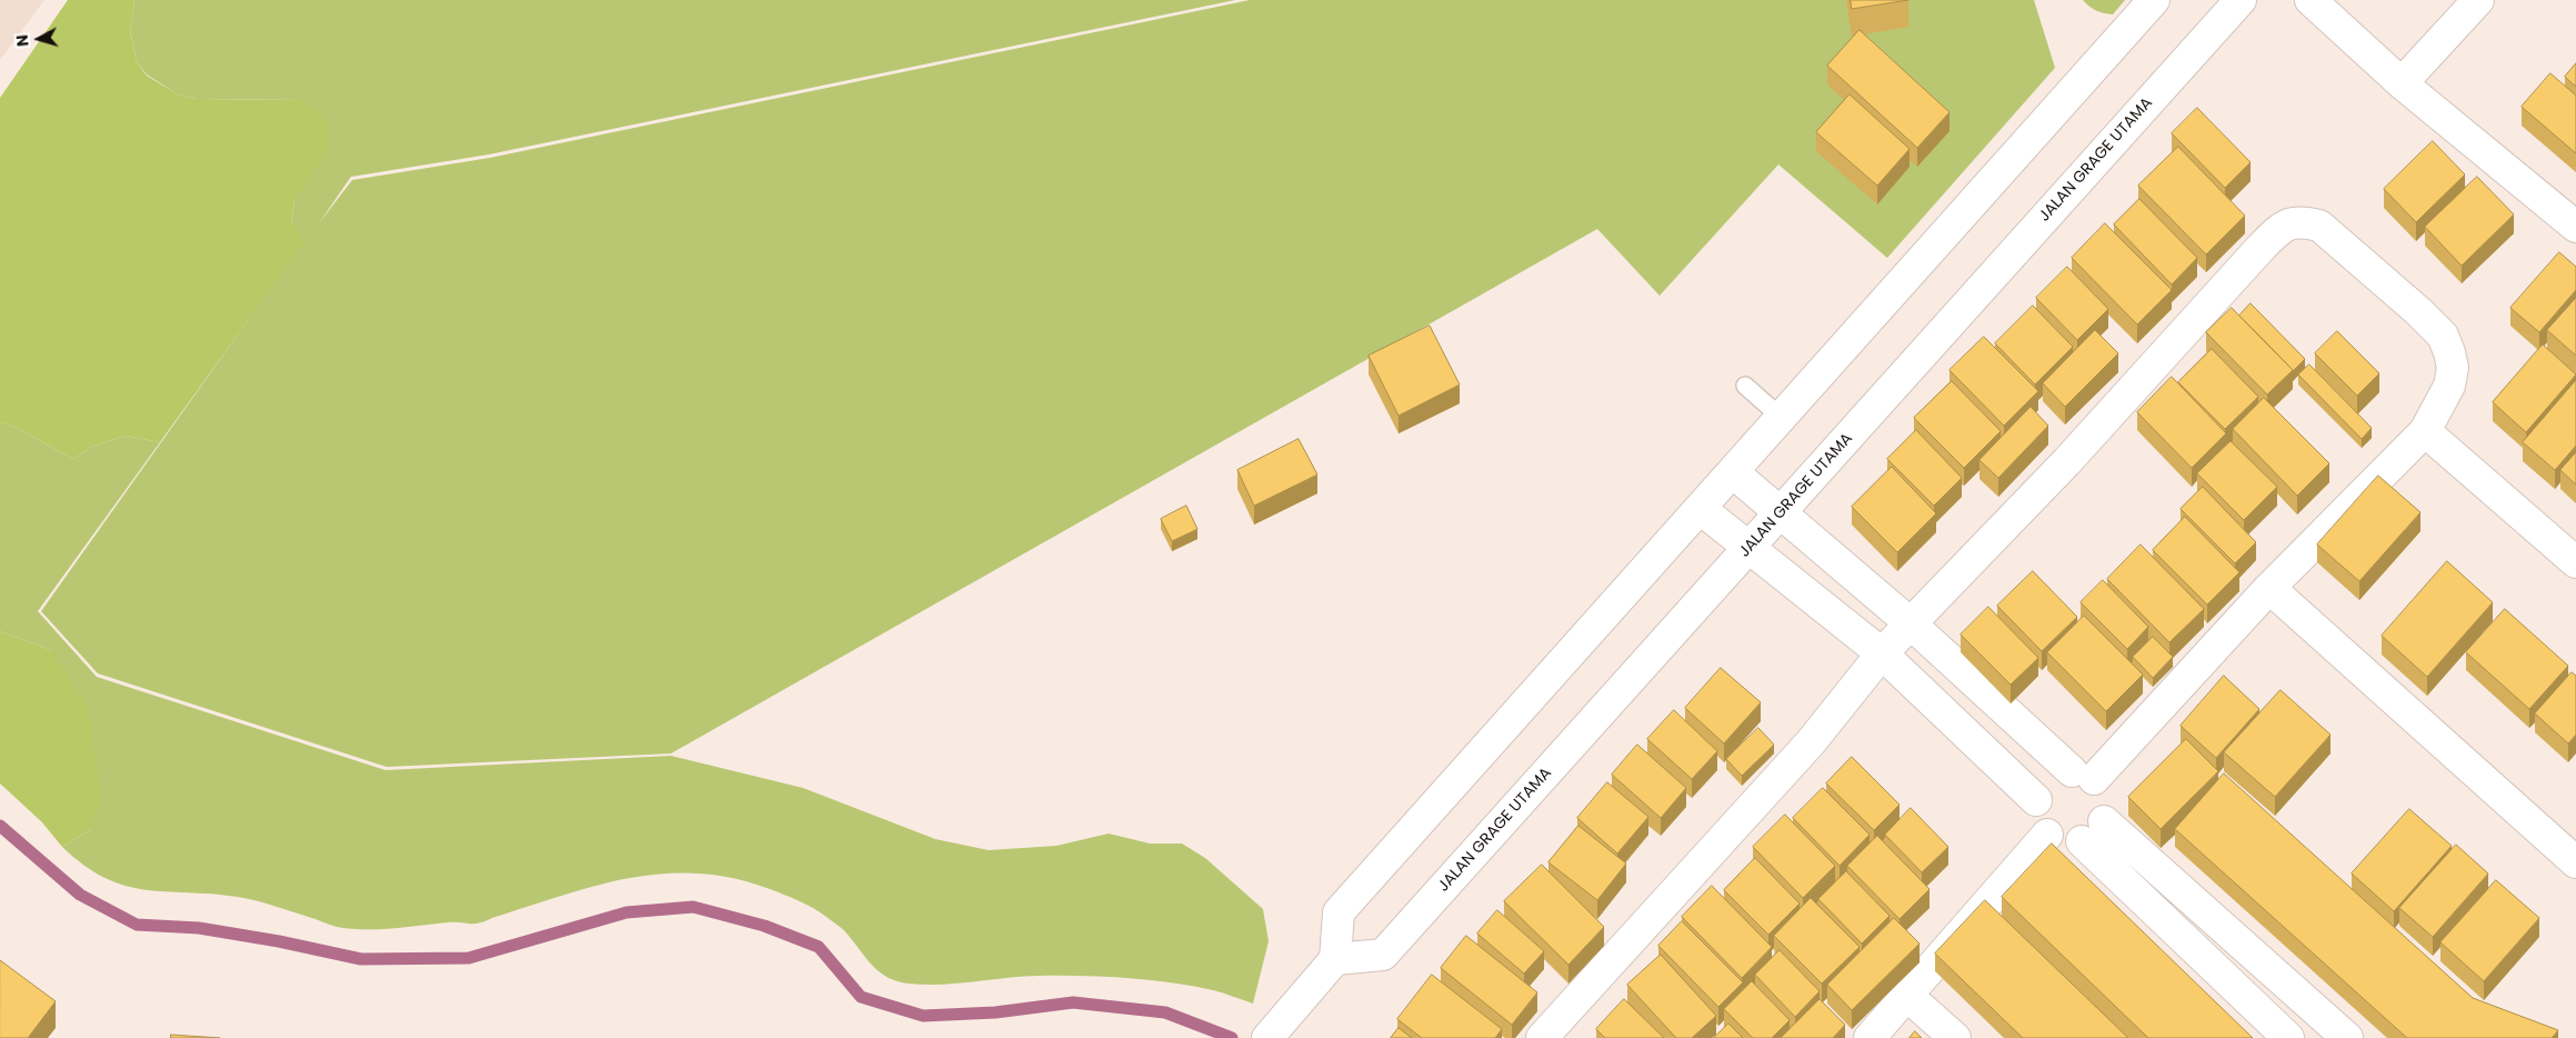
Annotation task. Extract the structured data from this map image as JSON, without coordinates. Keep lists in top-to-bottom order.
{
  "streets": {
    "street": ["JALAN GRAGE UTAMA"]
  },
  "north": "left"
}
